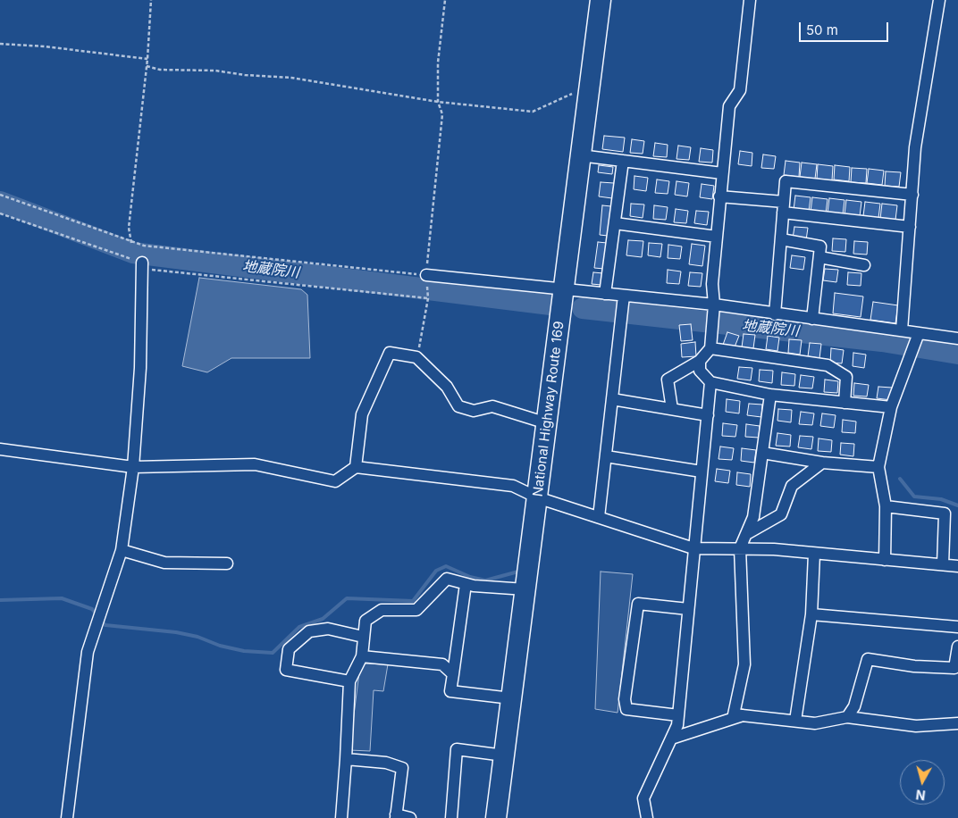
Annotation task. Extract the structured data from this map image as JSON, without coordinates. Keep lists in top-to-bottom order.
{
  "streets": {
    "highway": ["National Highway Route 169"]
  },
  "water": ["地蔵院川"],
  "scale_bar": "50 m",
  "north": "bottom"
}
